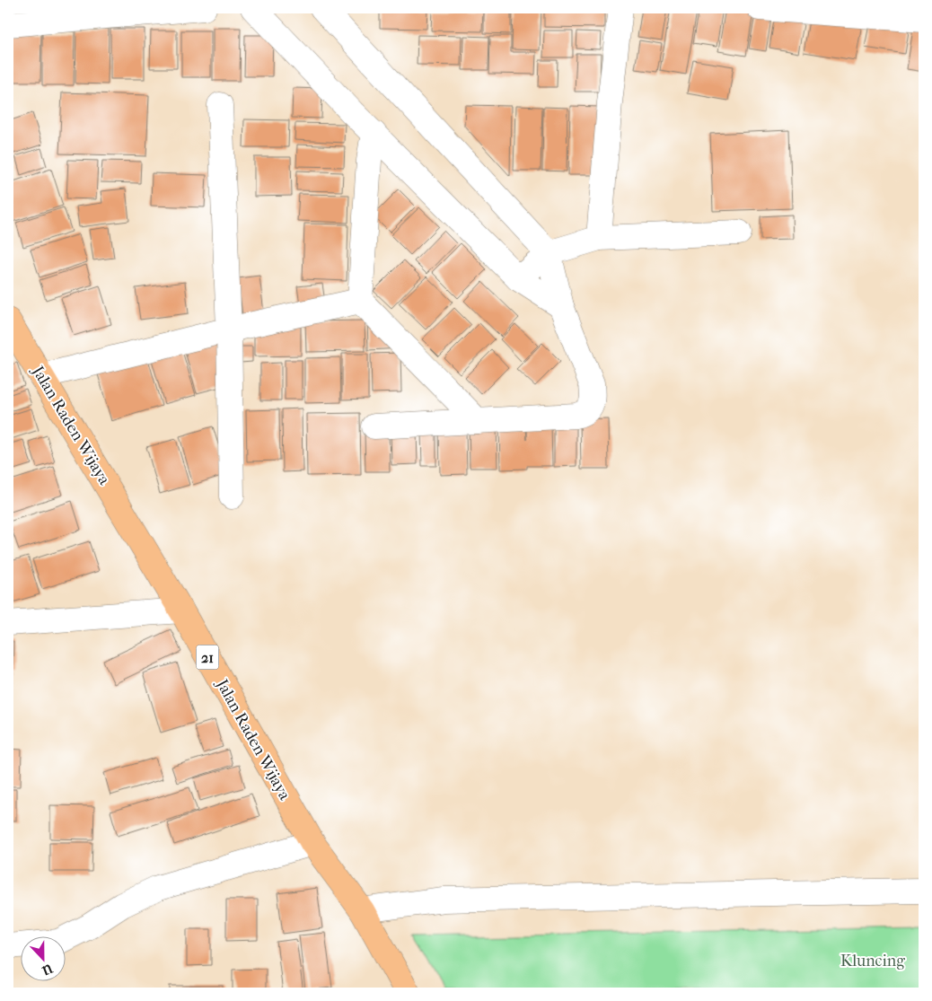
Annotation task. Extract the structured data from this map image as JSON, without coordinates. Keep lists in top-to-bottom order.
{
  "streets": {
    "highway": ["Jalan Raden Wijaya", "21"]
  },
  "parks": ["Kluncing"],
  "north": "bottom"
}
